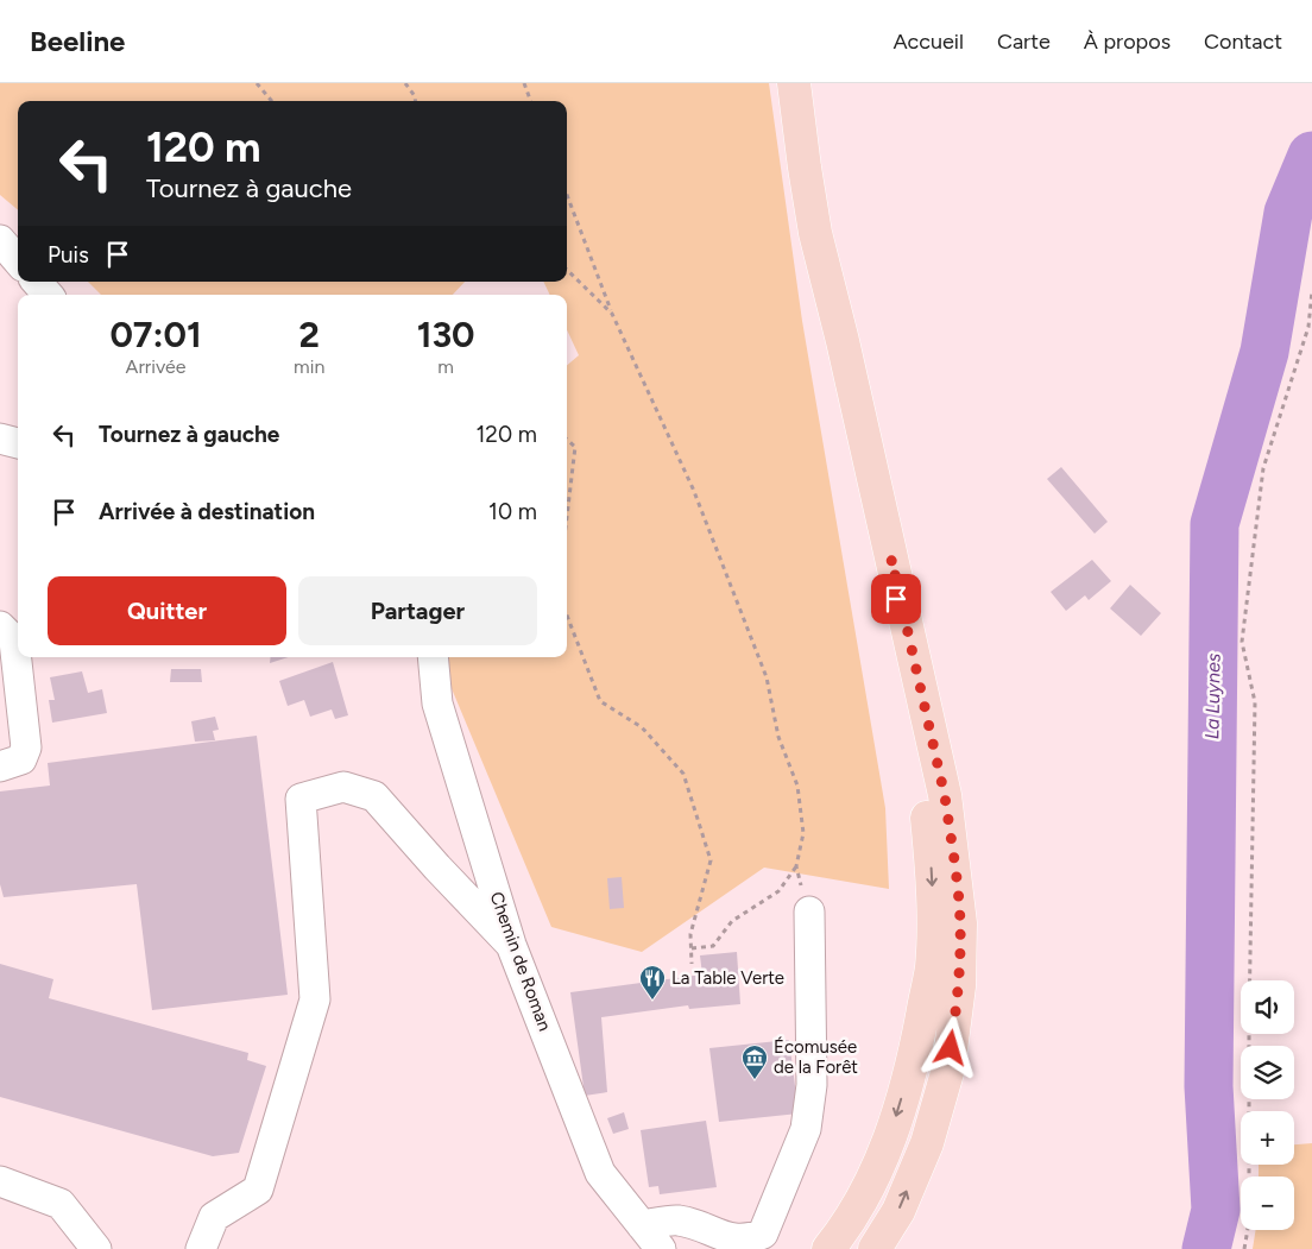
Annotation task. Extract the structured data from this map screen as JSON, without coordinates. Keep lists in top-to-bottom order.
{
  "streets": {
    "street": ["Chemin de Roman"]
  },
  "water": ["La Luynes"],
  "places": {
    "restaurant": ["La Table Verte"],
    "museum": ["Écomusée de la Forêt"]
  },
  "page": {
    "header": "Beeline",
    "nav": [
      "Accueil",
      "Carte",
      "À propos",
      "Contact"
    ],
    "turn": ["120 m", "Tournez à gauche"],
    "then": "Puis",
    "eta": [
      "07:01",
      "Arrivée",
      "2",
      "min",
      "130",
      "m"
    ],
    "list": [
      {
        "name": "Tournez à gauche",
        "value": "120 m"
      },
      {
        "name": "Arrivée à destination",
        "value": "10 m"
      }
    ],
    "buttons": ["Quitter", "Partager"],
    "map_buttons": ["+", "−"]
  }
}
